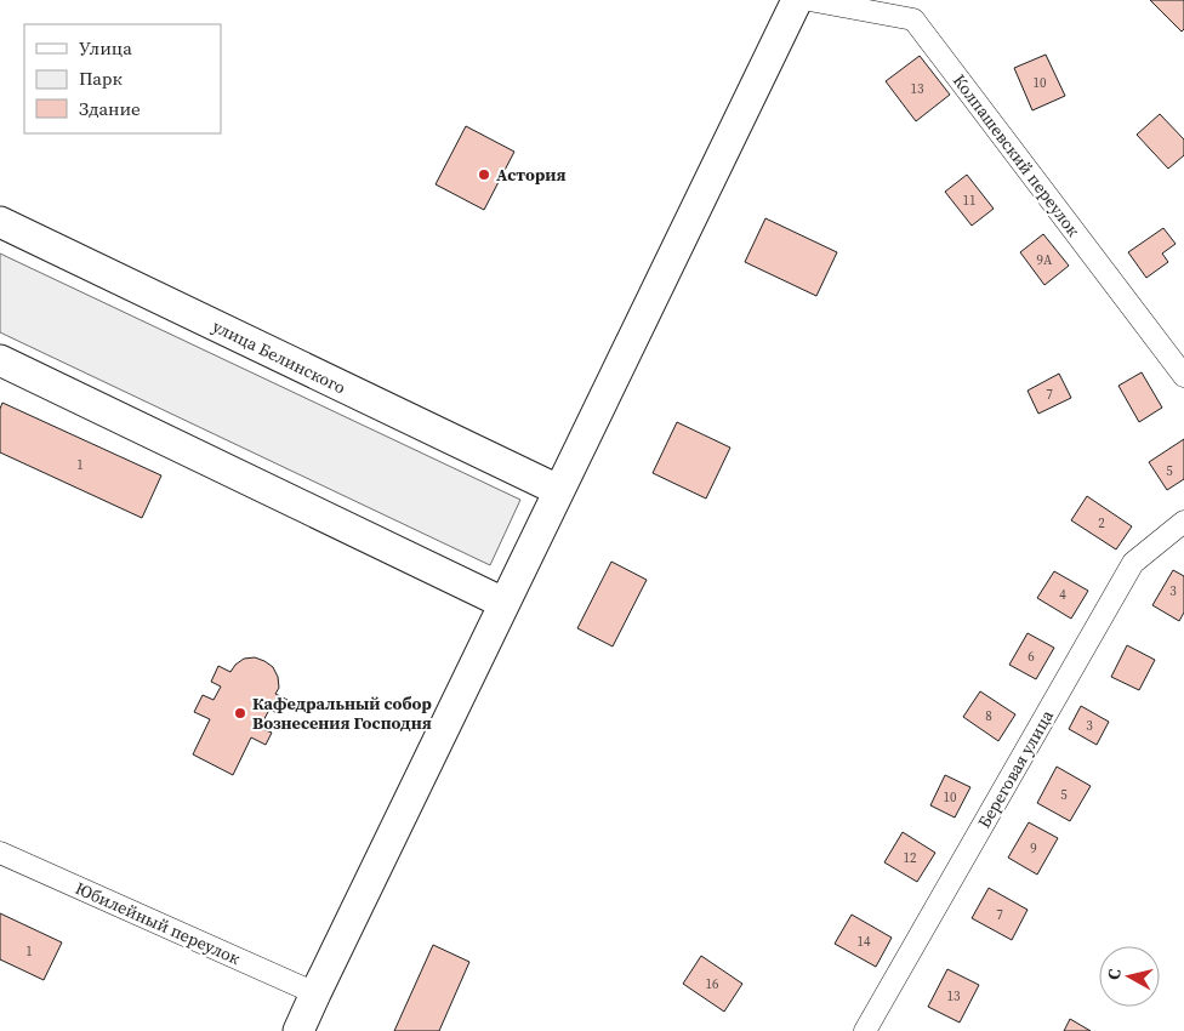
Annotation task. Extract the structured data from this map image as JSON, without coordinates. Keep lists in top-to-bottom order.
{
  "streets": {
    "street": [
      "Колпашевский переулок",
      "улица Белинского",
      "Береговая улица",
      "Юбилейный переулок"
    ]
  },
  "places": ["Астория", "Кафедральный собор Вознесения Господня"],
  "house_numbers": [
    "10",
    "13",
    "11",
    "9А",
    "7",
    "1",
    "5",
    "2",
    "3",
    "4",
    "6",
    "8",
    "3",
    "5",
    "10",
    "9",
    "12",
    "7",
    "14",
    "1",
    "16",
    "13"
  ],
  "legend": ["Улица", "Парк", "Здание"],
  "north": "left"
}
